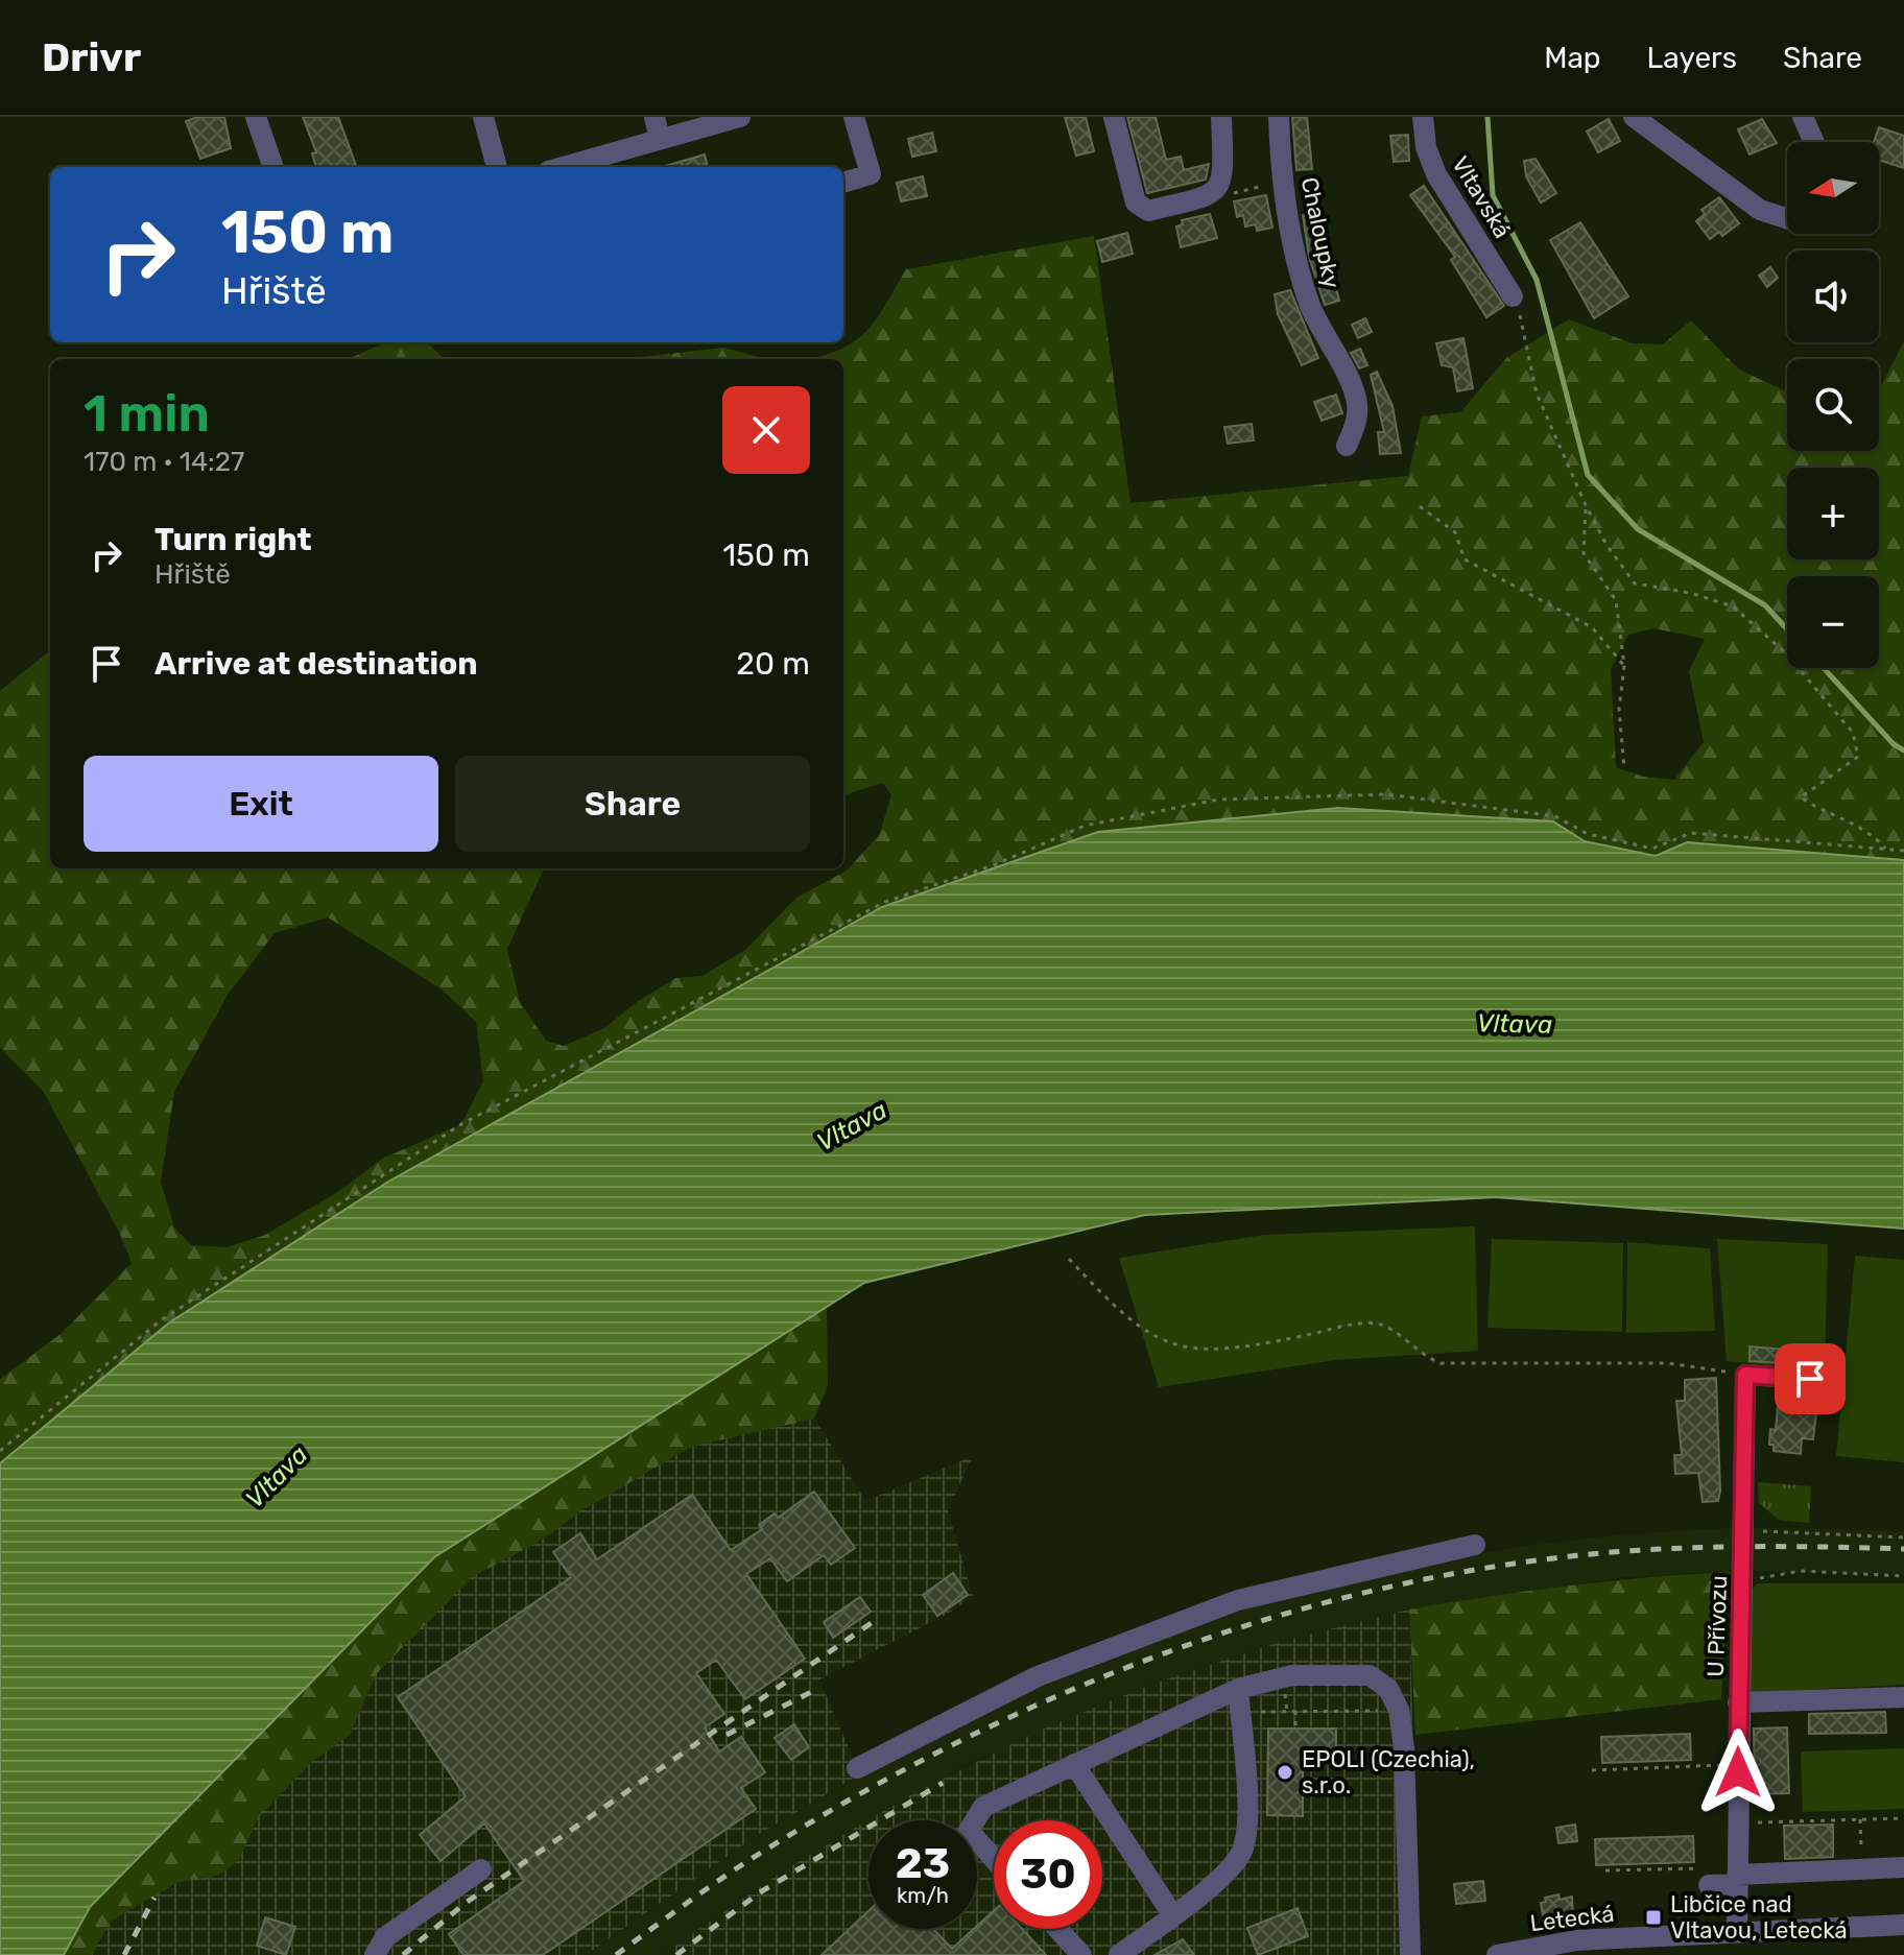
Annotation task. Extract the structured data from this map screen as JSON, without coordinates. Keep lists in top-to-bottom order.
{
  "streets": {
    "street": [
      "Vltavská",
      "Chaloupky",
      "U Přívozu",
      "Letecká"
    ]
  },
  "crossings": [
    ["U Přívozu", "Letecká"]
  ],
  "water": ["Vltava"],
  "places": {
    "other": ["EPOLI (Czechia), s.r.o."],
    "transit": ["Libčice nad Vltavou, Letecká"]
  },
  "north": "left",
  "page": {
    "header": "Drivr",
    "nav": ["Map", "Layers", "Share"],
    "map_buttons": ["+", "−"],
    "turn": ["150 m", "Hřiště"],
    "heading": ["1 min", "170 m · 14:27"],
    "list": [
      {
        "name": "Turn right",
        "note": "Hřiště",
        "value": "150 m"
      },
      {
        "name": "Arrive at destination",
        "value": "20 m"
      }
    ],
    "buttons": ["Exit", "Share"],
    "speed": "23 km/h",
    "limit": "30"
  }
}
